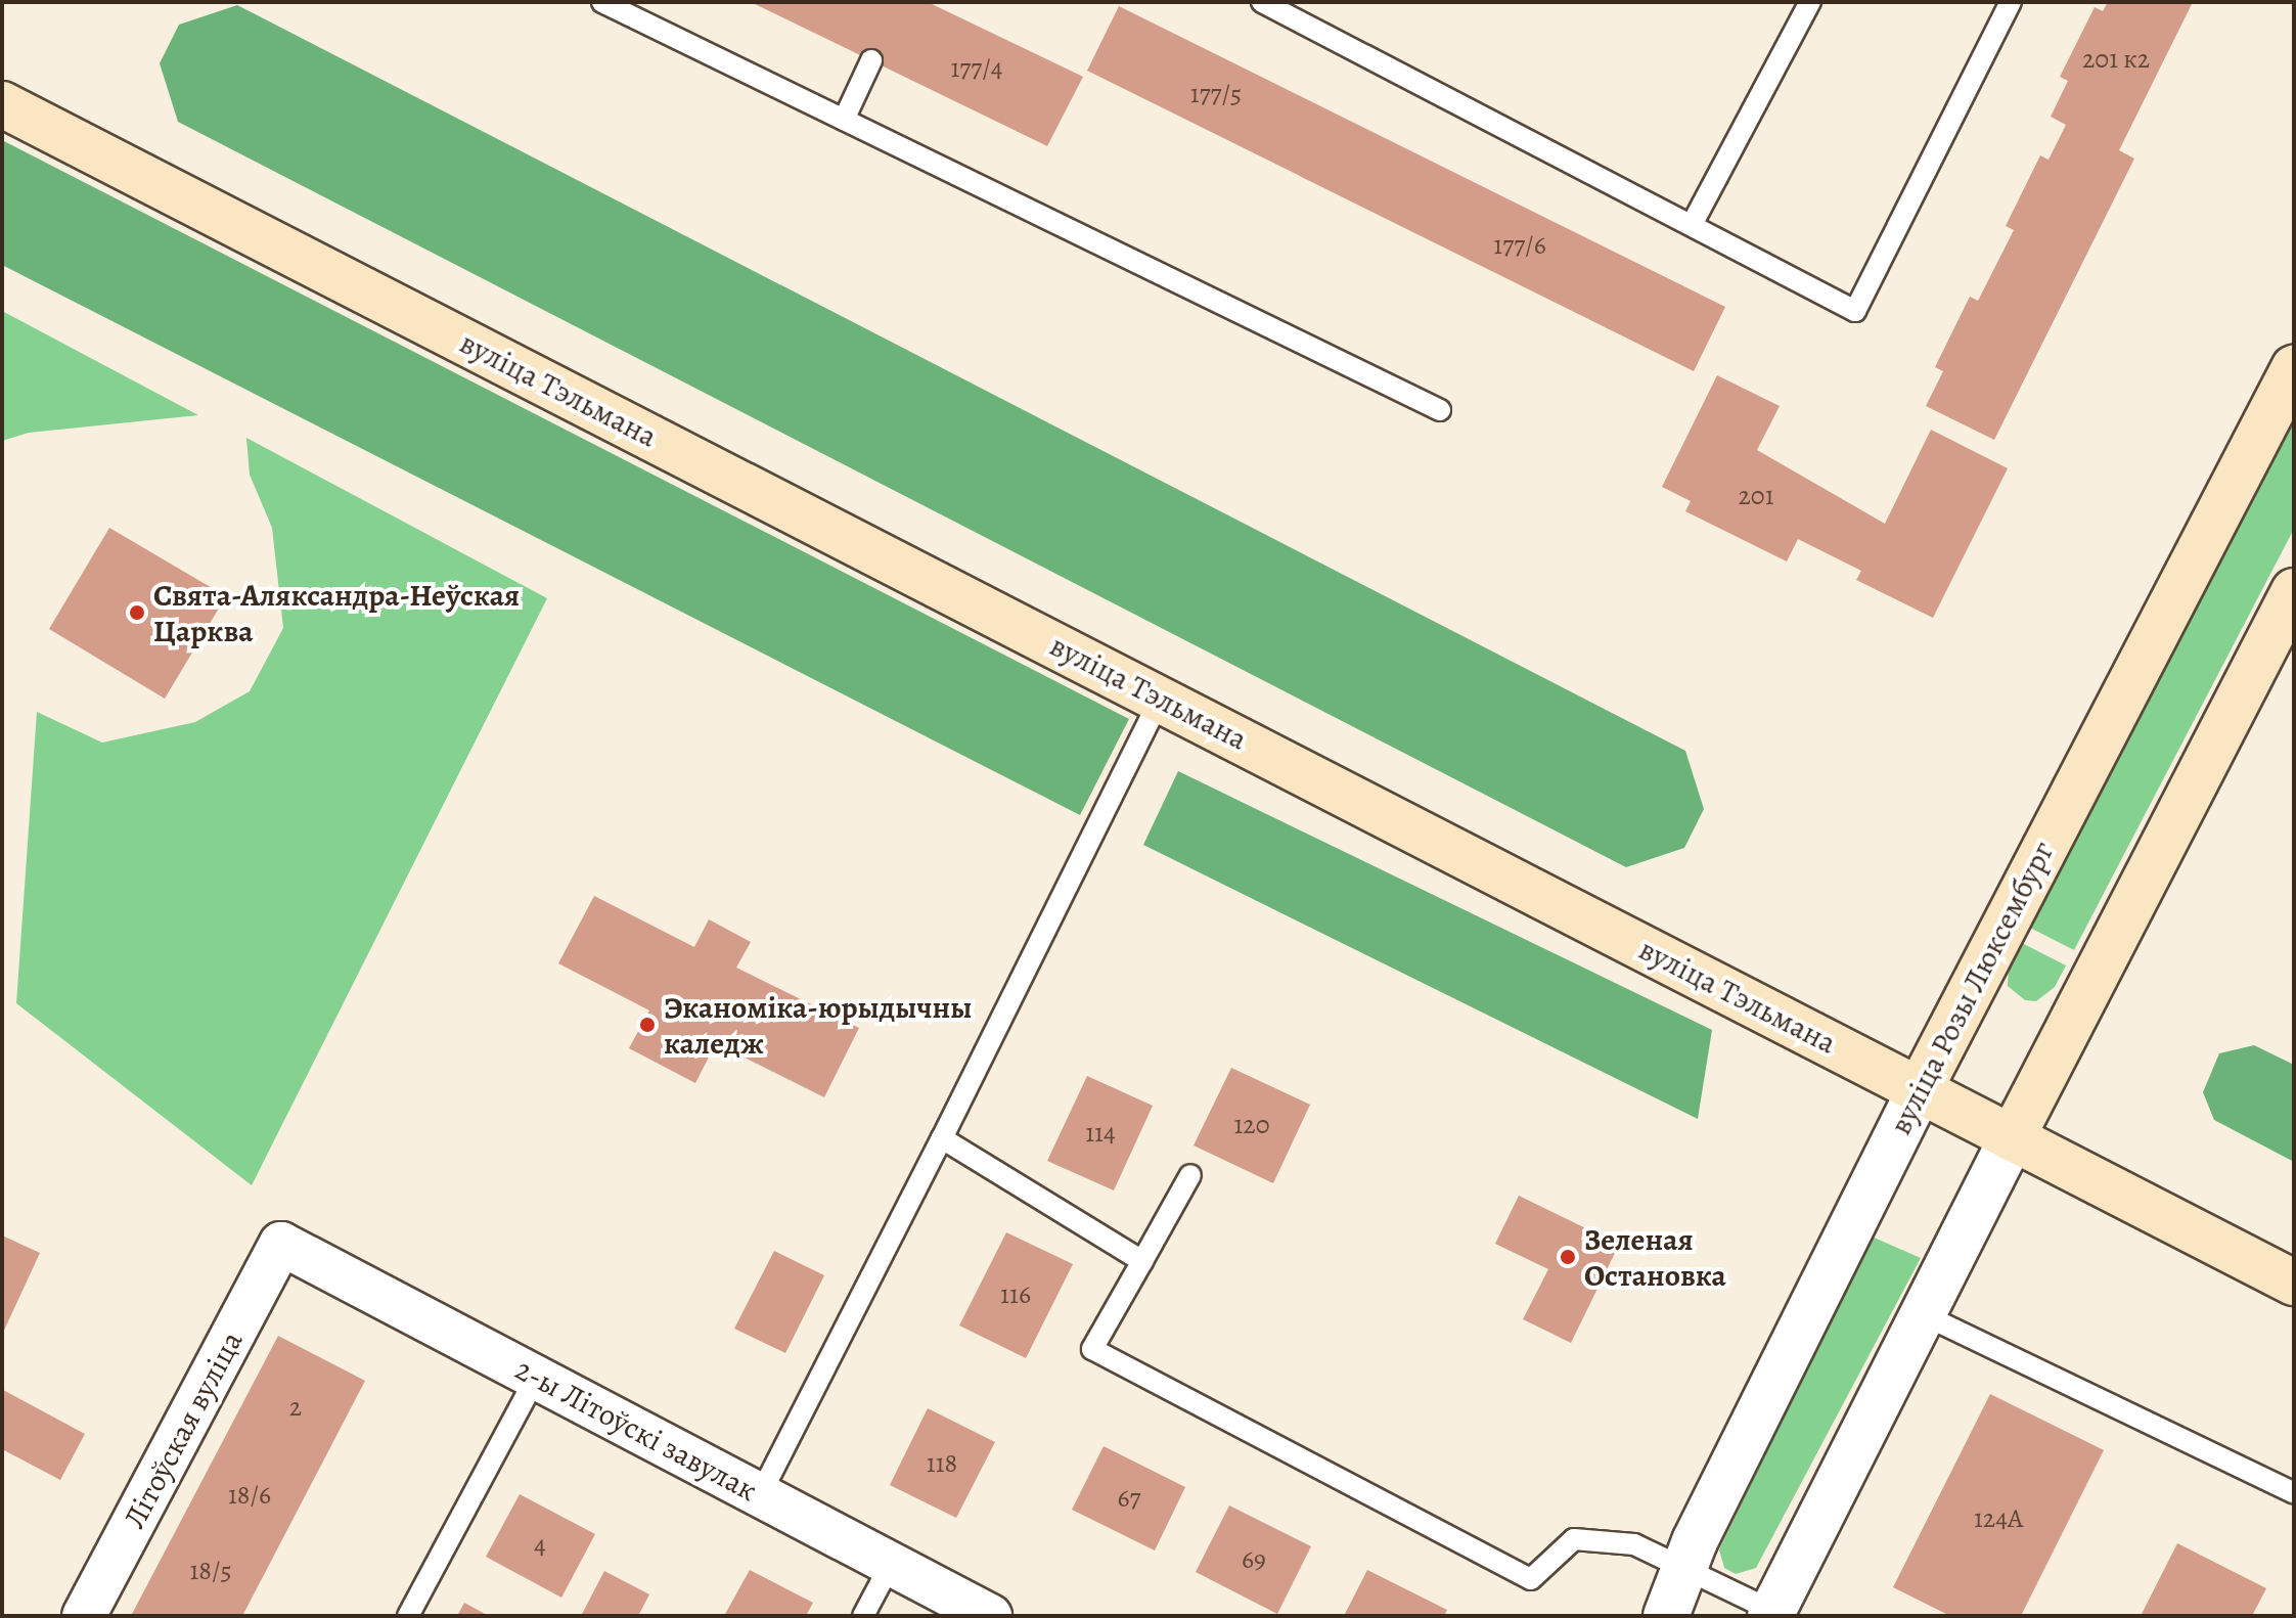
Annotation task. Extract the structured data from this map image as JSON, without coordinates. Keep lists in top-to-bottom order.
{
  "streets": {
    "main road": ["вуліца Тэльмана", "вуліца Розы Люксембург"],
    "street": ["Літоўская вуліца", "2-ы Літоўскі завулак"]
  },
  "crossings": [
    ["вуліца Тэльмана", "вуліца Розы Люксембург"],
    ["Літоўская вуліца", "2-ы Літоўскі завулак"]
  ],
  "places": ["Свята-Аляксандра-Неўская Царква", "Эканоміка-юрыдычны каледж", "Зеленая Остановка"],
  "house_numbers": [
    "201 к2",
    "177/4",
    "177/5",
    "177/6",
    "201",
    "120",
    "114",
    "116",
    "2",
    "118",
    "18/6",
    "67",
    "124А",
    "4",
    "69",
    "18/5"
  ]
}
